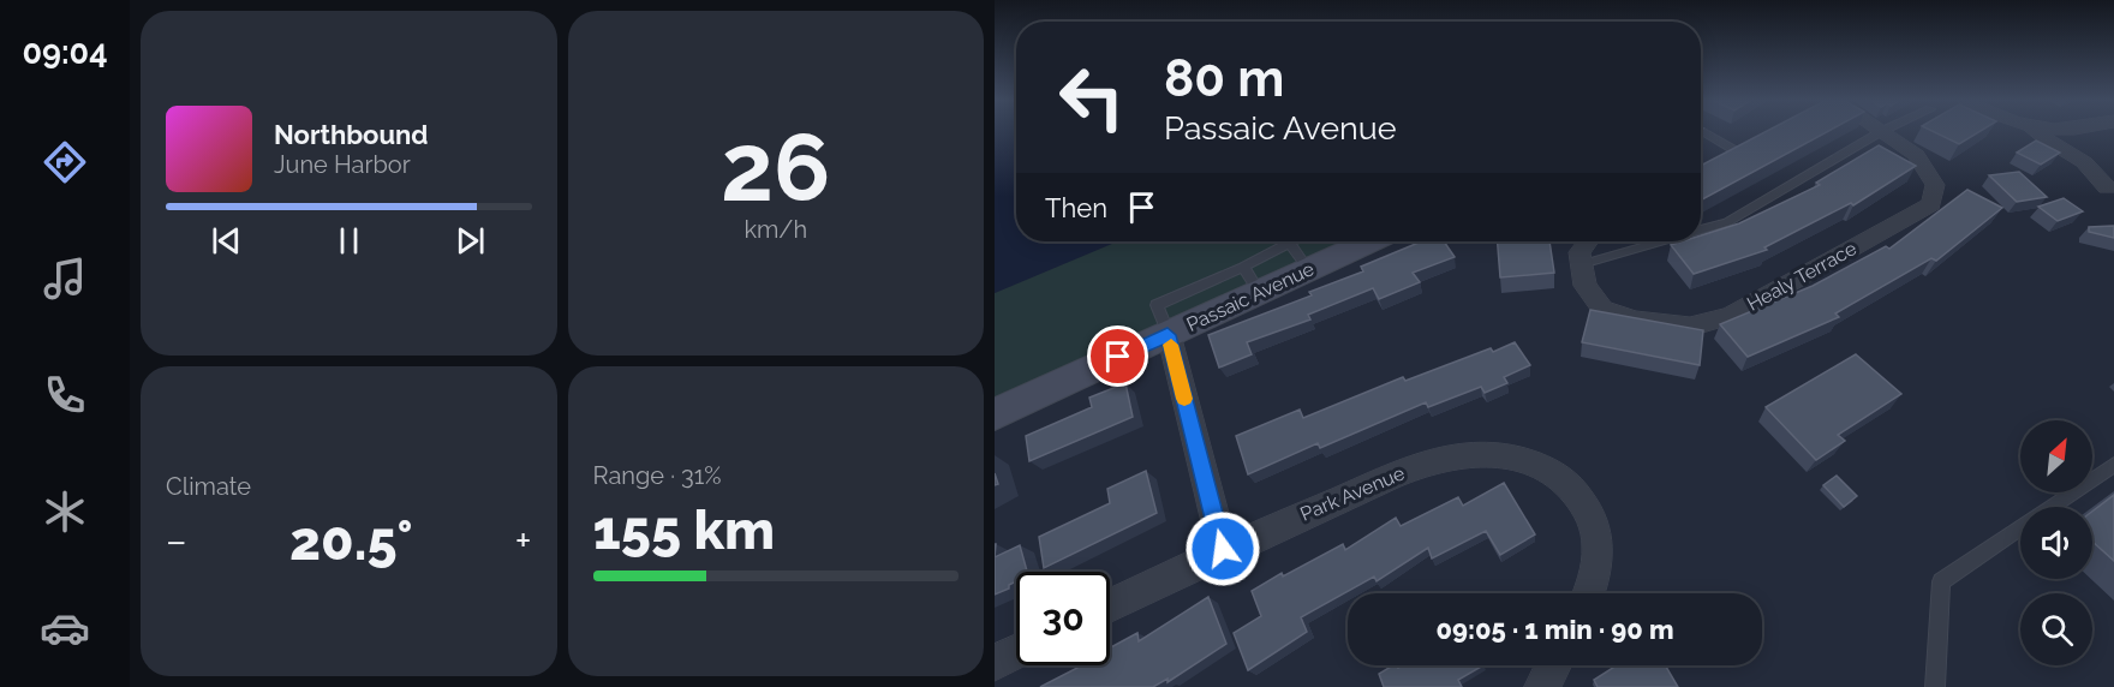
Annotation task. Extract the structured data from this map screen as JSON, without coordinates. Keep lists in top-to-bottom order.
{
  "streets": {
    "main road": ["Passaic Avenue"],
    "street": ["Healy Terrace", "Park Avenue"]
  },
  "north": "top right",
  "page": {
    "tabs": "09:04",
    "tile": [
      ["26", "km/h"],
      "Climate",
      ["Range · 31%", "155 km"]
    ],
    "turn": ["80 m", "Passaic Avenue"],
    "song": ["Northbound", "June Harbor"],
    "then": "Then",
    "heat": ["−", "20.5°", "+"],
    "limit": "30",
    "trip": "09:05 · 1 min · 90 m"
  }
}
